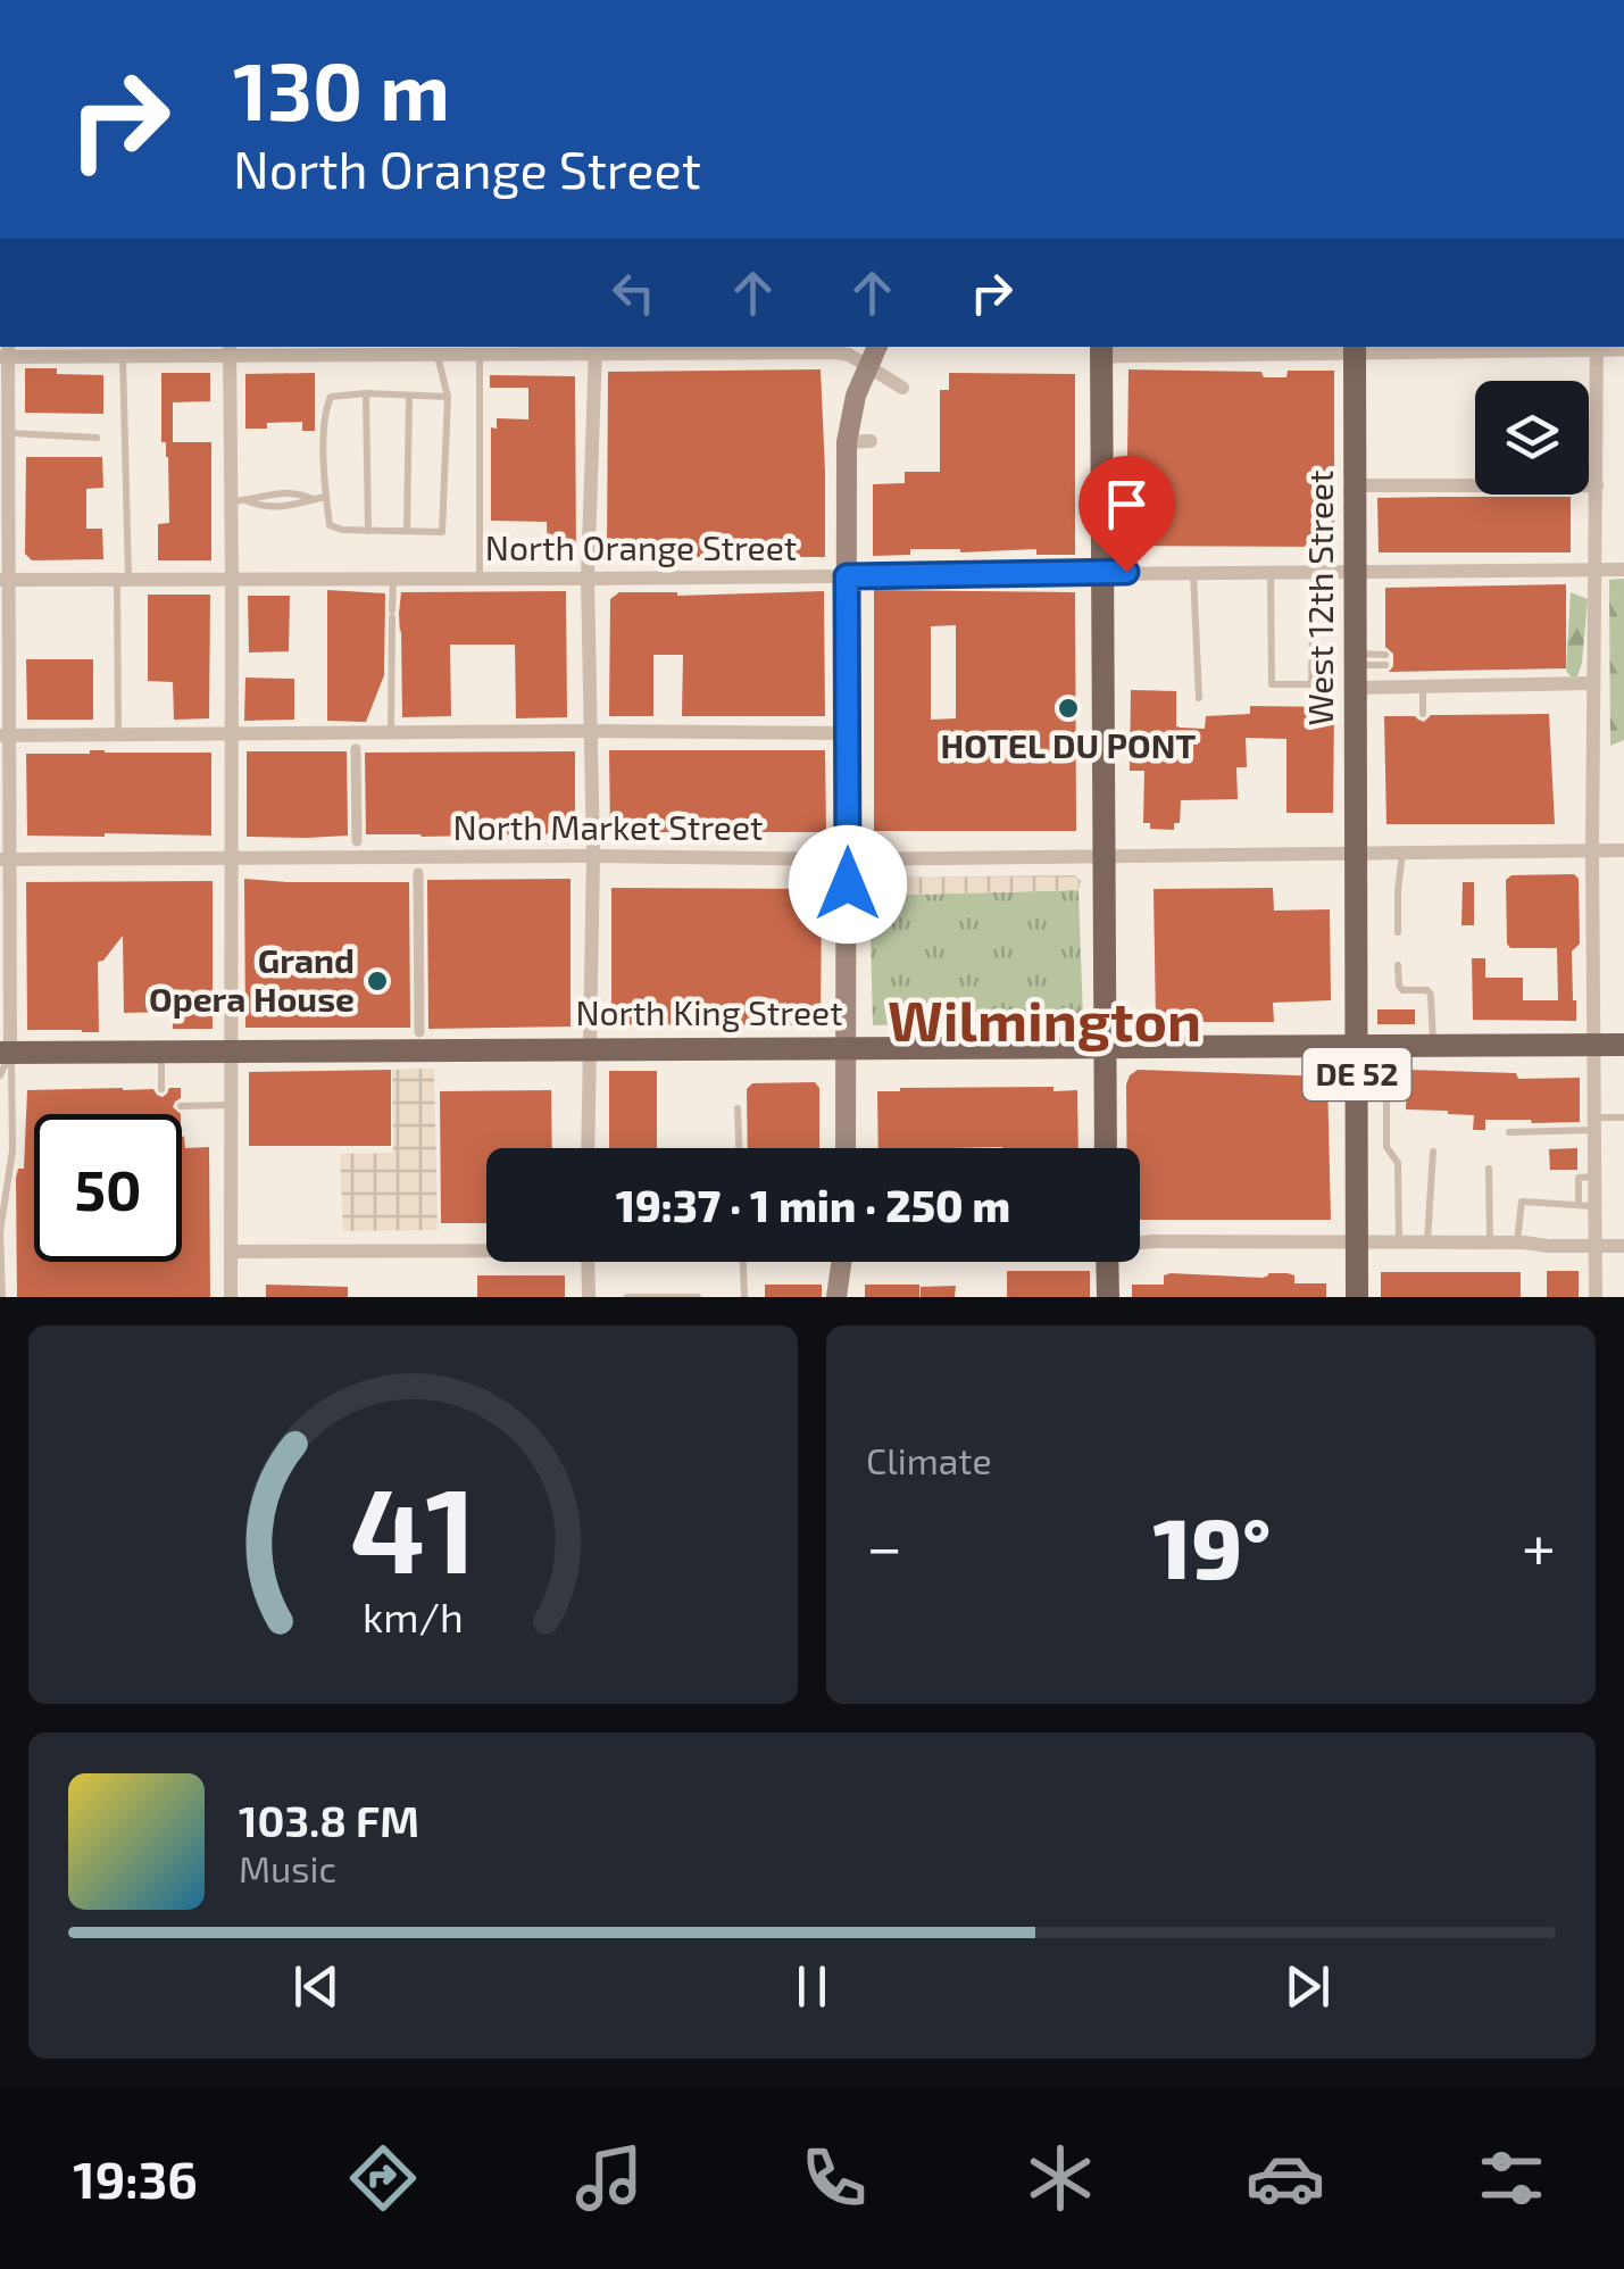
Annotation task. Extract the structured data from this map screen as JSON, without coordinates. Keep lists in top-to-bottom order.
{
  "streets": {
    "main road": ["West 12th Street", "North King Street", "DE 52"],
    "street": ["North Orange Street", "North Market Street"]
  },
  "crossings": [
    ["North Orange Street", "West 12th Street"],
    ["West 12th Street", "North Market Street"],
    ["West 12th Street", "DE 52"],
    ["North Market Street", "DE 52"],
    ["North King Street", "DE 52"]
  ],
  "districts": ["Wilmington"],
  "places": ["HOTEL DU PONT", "Grand Opera House"],
  "page": {
    "turn": ["130 m", "North Orange Street"],
    "limit": "50",
    "trip": "19:37 · 1 min · 250 m",
    "tile": "Climate",
    "heat": ["−", "19°", "+"],
    "song": ["103.8 FM", "Music"],
    "tabs": "19:36",
    "gauge": ["41", "km/h"]
  }
}
